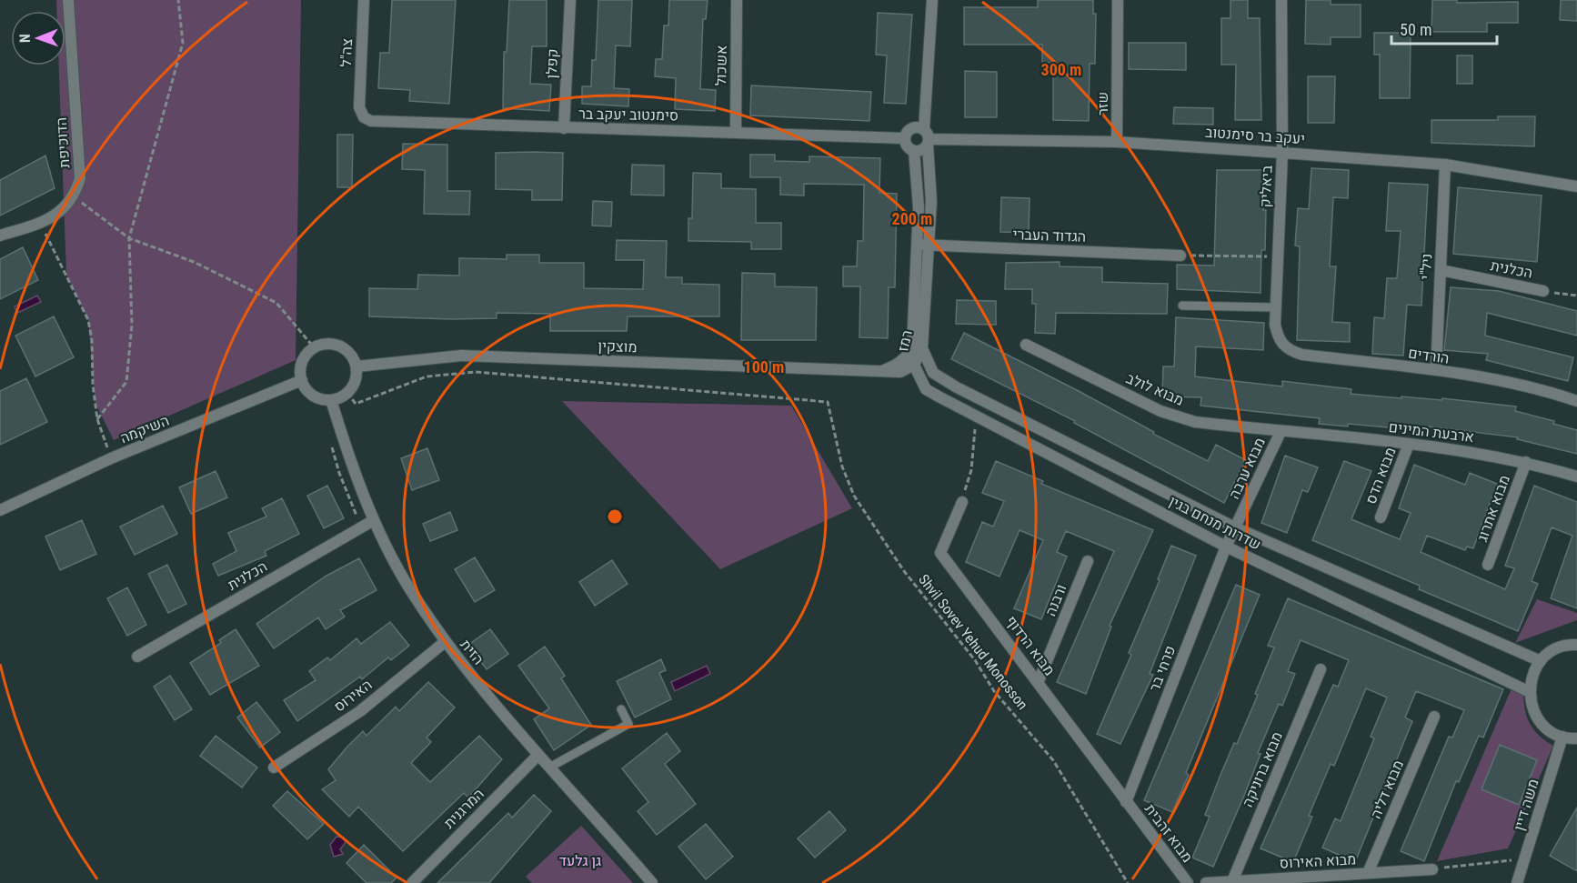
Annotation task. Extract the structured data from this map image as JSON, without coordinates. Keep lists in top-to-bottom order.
{
  "streets": {
    "street": [
      "צה\"ל",
      "קפלן",
      "אשכול",
      "שזר",
      "סימנטוב יעקב בר",
      "יעקב בר סימנטוב",
      "הדוכיפת",
      "ביאליק",
      "הגדוד העברי",
      "ניל\"י",
      "הכלנית",
      "רמז",
      "מוצקין",
      "הורדים",
      "מבוא לולב",
      "השיקמה",
      "ארבעת המינים",
      "מבוא ערבה",
      "מבוא הדס",
      "מבוא אתרוג",
      "שדרות מנחם בגין",
      "ורבנה",
      "מבוא הרדוף",
      "הזית",
      "פרחי בר",
      "האירוס",
      "מבוא ברוניקה",
      "מבוא דליה",
      "משה דיין",
      "המרגנית",
      "מבוא זהבית",
      "מבוא האירוס"
    ],
    "path": ["Shvil Sovev Yehud Monosson"]
  },
  "crossings": [
    ["צה\"ל", "סימנטוב יעקב בר"],
    ["קפלן", "סימנטוב יעקב בר"],
    ["אשכול", "סימנטוב יעקב בר"],
    ["שזר", "יעקב בר סימנטוב"],
    ["סימנטוב יעקב בר", "יעקב בר סימנטוב"],
    ["סימנטוב יעקב בר", "רמז"],
    ["יעקב בר סימנטוב", "ביאליק"],
    ["יעקב בר סימנטוב", "ניל\"י"],
    ["יעקב בר סימנטוב", "רמז"],
    ["ביאליק", "הורדים"],
    ["הגדוד העברי", "רמז"],
    ["ניל\"י", "הכלנית"],
    ["ניל\"י", "הורדים"],
    ["הכלנית", "הזית"],
    ["רמז", "מוצקין"],
    ["רמז", "שדרות מנחם בגין"],
    ["מוצקין", "השיקמה"],
    ["מוצקין", "Shvil Sovev Yehud Monosson"],
    ["מוצקין", "הזית"],
    ["מבוא לולב", "ארבעת המינים"],
    ["מבוא לולב", "מבוא ערבה"],
    ["השיקמה", "Shvil Sovev Yehud Monosson"],
    ["השיקמה", "הזית"],
    ["ארבעת המינים", "מבוא ערבה"],
    ["ארבעת המינים", "מבוא הדס"],
    ["ארבעת המינים", "מבוא אתרוג"],
    ["מבוא ערבה", "שדרות מנחם בגין"],
    ["מבוא ערבה", "פרחי בר"],
    ["שדרות מנחם בגין", "פרחי בר"],
    ["ורבנה", "מבוא הרדוף"],
    ["Shvil Sovev Yehud Monosson", "הזית"],
    ["מבוא הרדוף", "פרחי בר"],
    ["מבוא הרדוף", "מבוא זהבית"],
    ["הזית", "האירוס"],
    ["הזית", "המרגנית"],
    ["פרחי בר", "מבוא זהבית"],
    ["מבוא ברוניקה", "מבוא האירוס"],
    ["מבוא דליה", "מבוא האירוס"]
  ],
  "parks": ["גן גלעד"],
  "scale_bar": "50 m",
  "north": "left",
  "rings": ["300 m", "200 m", "100 m"]
}
